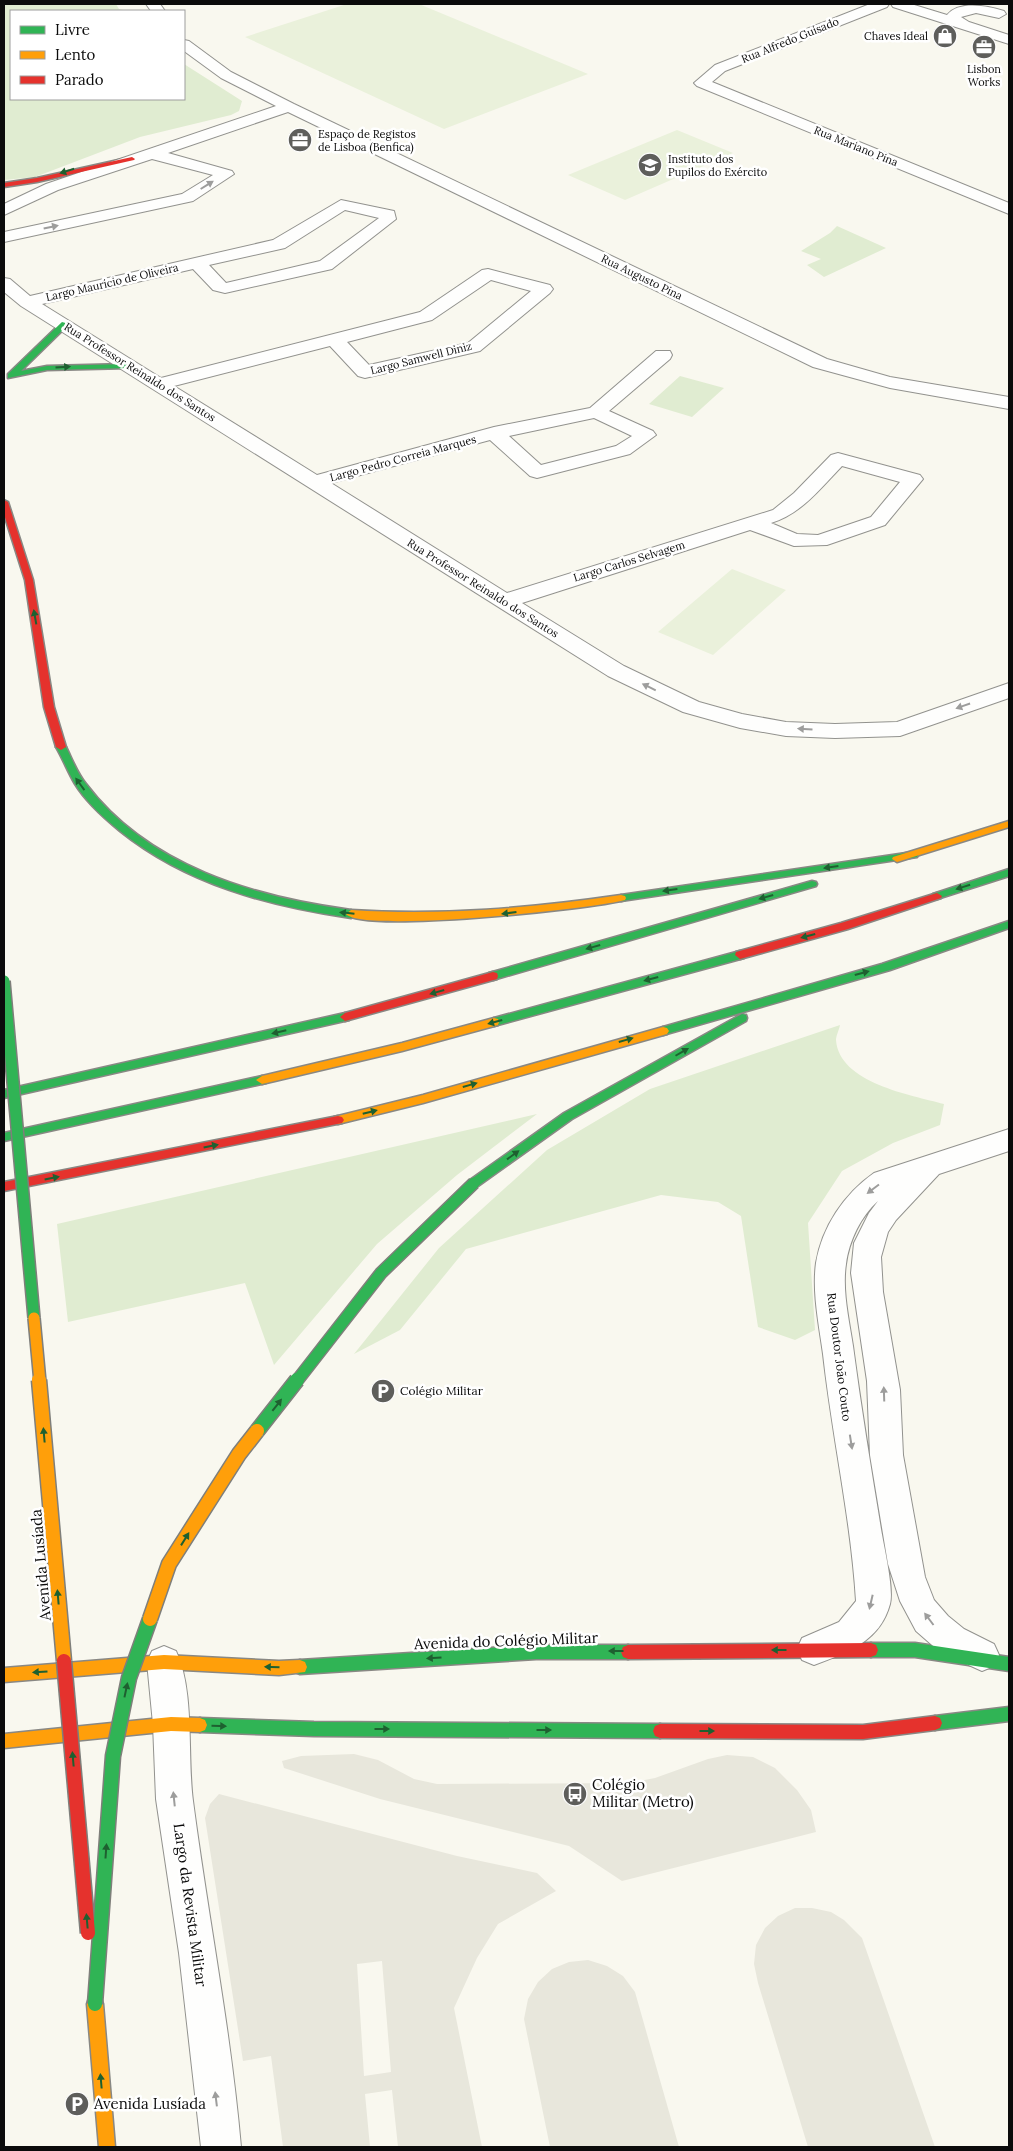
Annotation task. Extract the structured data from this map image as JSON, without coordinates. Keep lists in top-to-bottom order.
{
  "streets": {
    "main road": ["Avenida Lusíada", "Avenida do Colégio Militar"],
    "street": [
      "Rua Alfredo Guisado",
      "Rua Mariano Pina",
      "Rua Augusto Pina",
      "Largo Maurício de Oliveira",
      "Largo Samwell Diniz",
      "Rua Professor Reinaldo dos Santos",
      "Largo Pedro Correia Marques",
      "Largo Carlos Selvagem",
      "Rua Doutor João Couto",
      "Largo da Revista Militar"
    ]
  },
  "crossings": [
    ["Rua Alfredo Guisado", "Rua Mariano Pina"],
    ["Largo Maurício de Oliveira", "Rua Professor Reinaldo dos Santos"],
    ["Largo Samwell Diniz", "Rua Professor Reinaldo dos Santos"],
    ["Rua Professor Reinaldo dos Santos", "Largo Pedro Correia Marques"],
    ["Rua Professor Reinaldo dos Santos", "Largo Carlos Selvagem"],
    ["Rua Doutor João Couto", "Avenida do Colégio Militar"],
    ["Avenida do Colégio Militar", "Largo da Revista Militar"]
  ],
  "one_way": [
    "Rua Professor Reinaldo dos Santos",
    "Rua Doutor João Couto",
    "Avenida Lusíada",
    "Largo da Revista Militar"
  ],
  "places": {
    "shop": ["Chaves Ideal"],
    "office": ["Lisbon Works", "Espaço de Registos de Lisboa (Benfica)"],
    "school or university": ["Instituto dos Pupilos do Exército"],
    "parking": ["Colégio Militar", "Avenida Lusíada"],
    "bus stop": ["Colégio Militar (Metro)"]
  },
  "legend": ["Livre", "Lento", "Parado"]
}
